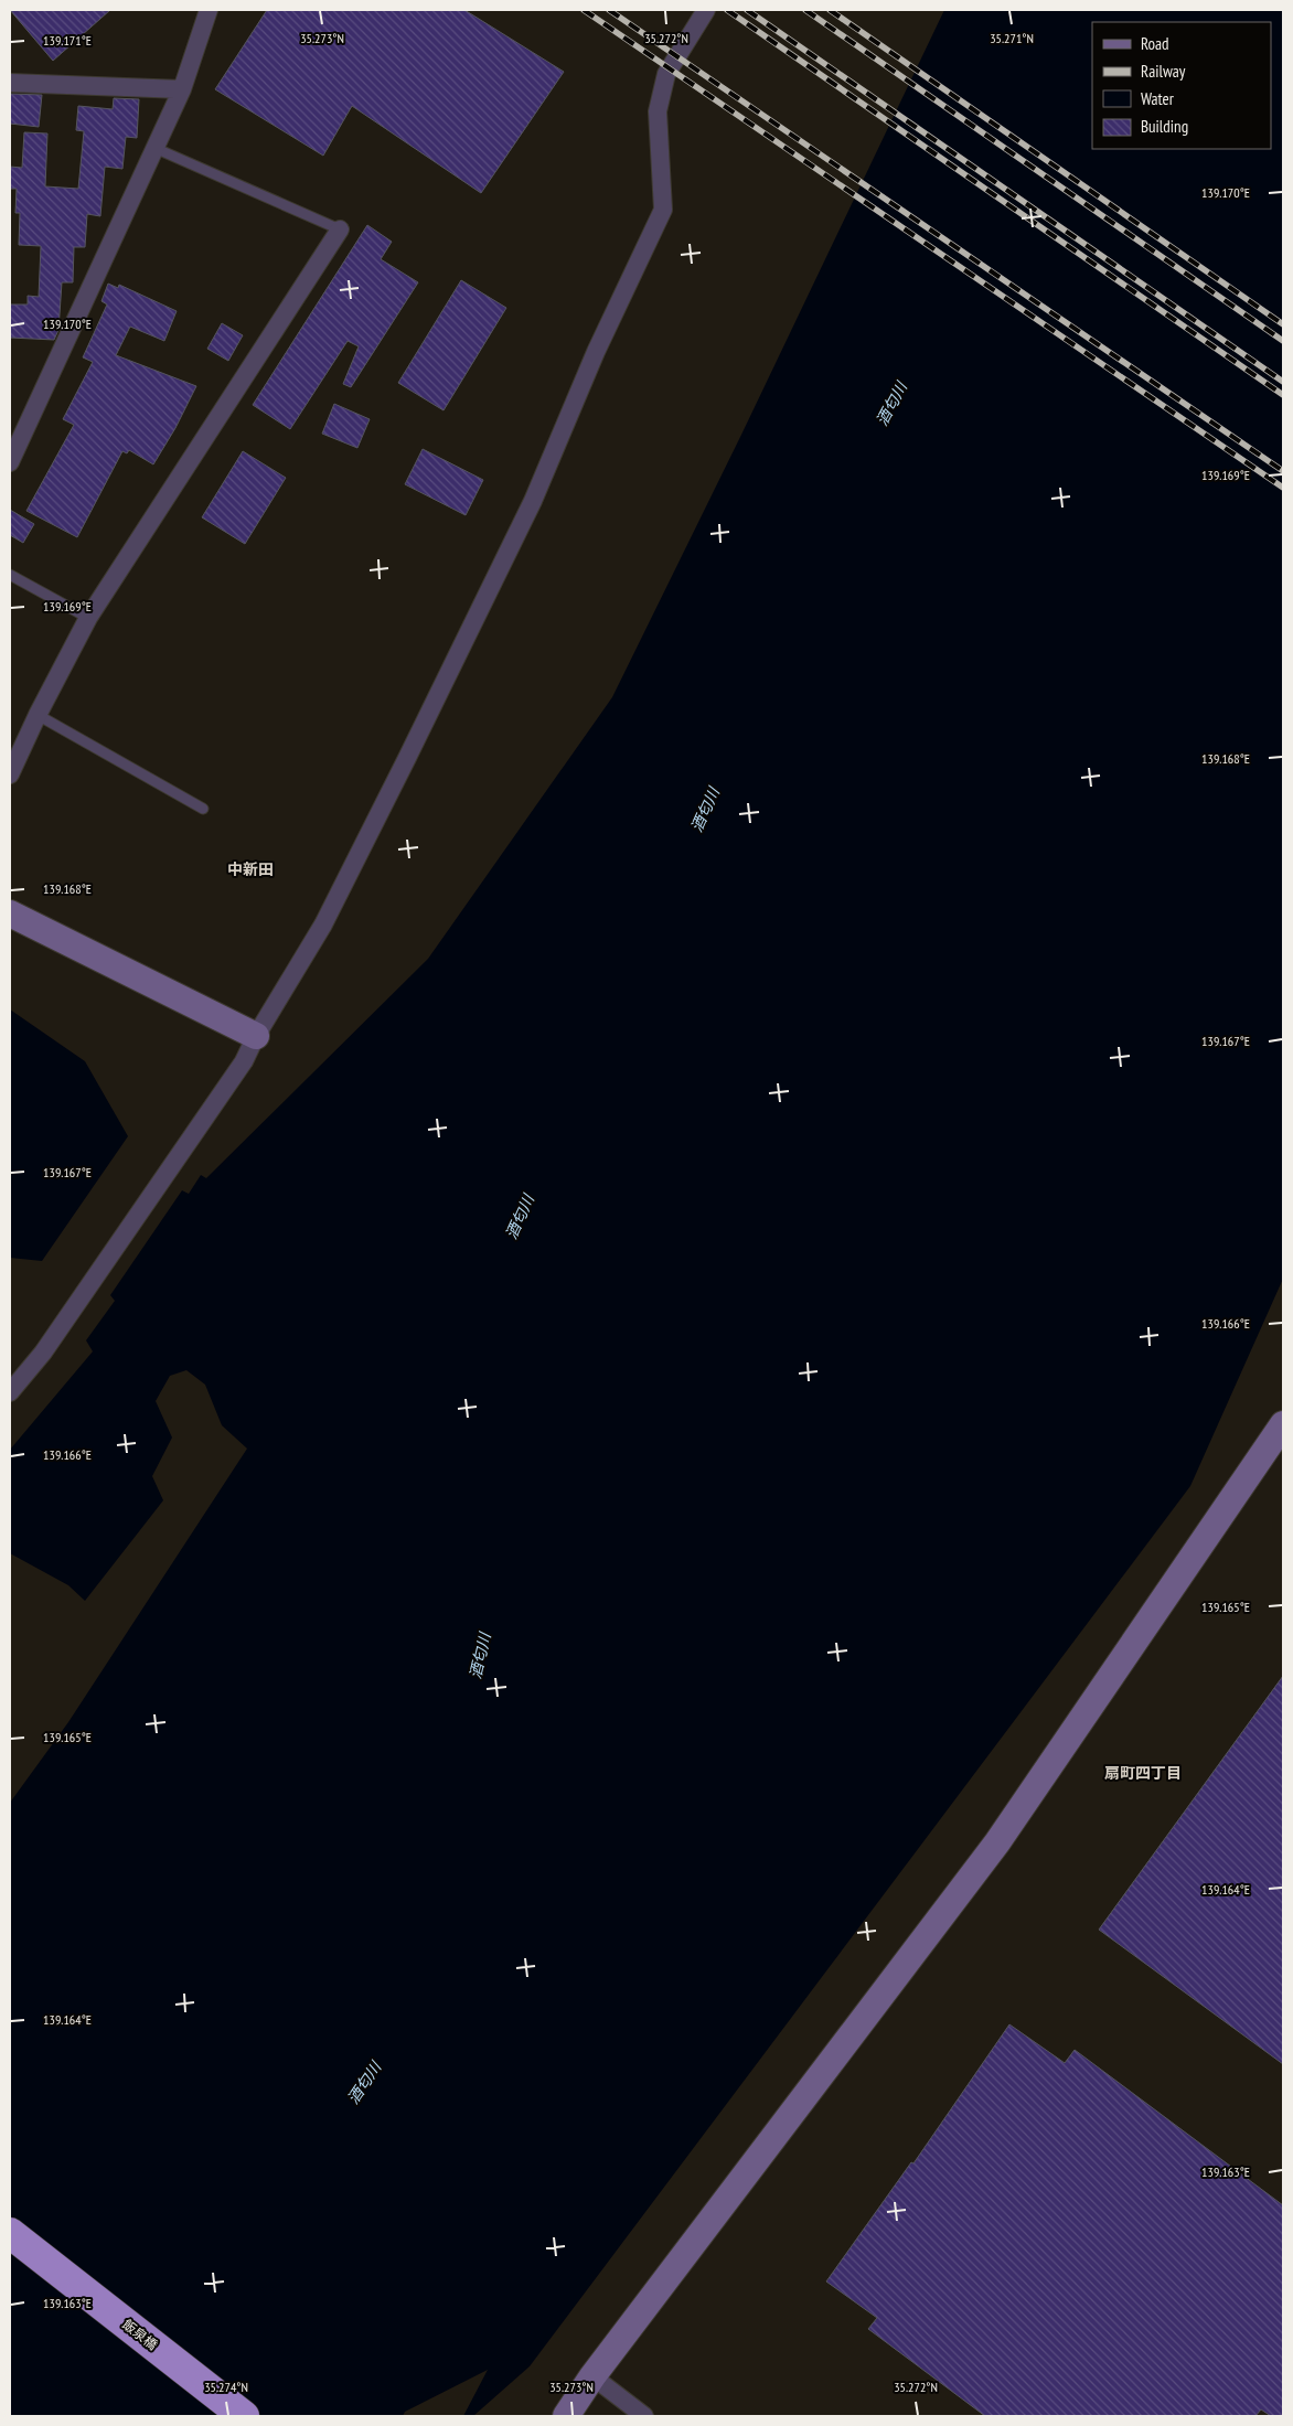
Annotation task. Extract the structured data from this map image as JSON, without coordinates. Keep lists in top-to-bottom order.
{
  "streets": {
    "highway": ["飯泉橋"]
  },
  "districts": ["中新田", "扇町四丁目"],
  "water": ["酒匂川"],
  "legend": [
    "Road",
    "Railway",
    "Water",
    "Building"
  ],
  "coordinates": [
    "35.273°N",
    "35.272°N",
    "35.271°N",
    "139.171°E",
    "139.170°E",
    "139.169°E",
    "139.168°E",
    "139.167°E",
    "139.166°E",
    "139.165°E",
    "139.164°E",
    "139.163°E",
    "35.274°N"
  ]
}
